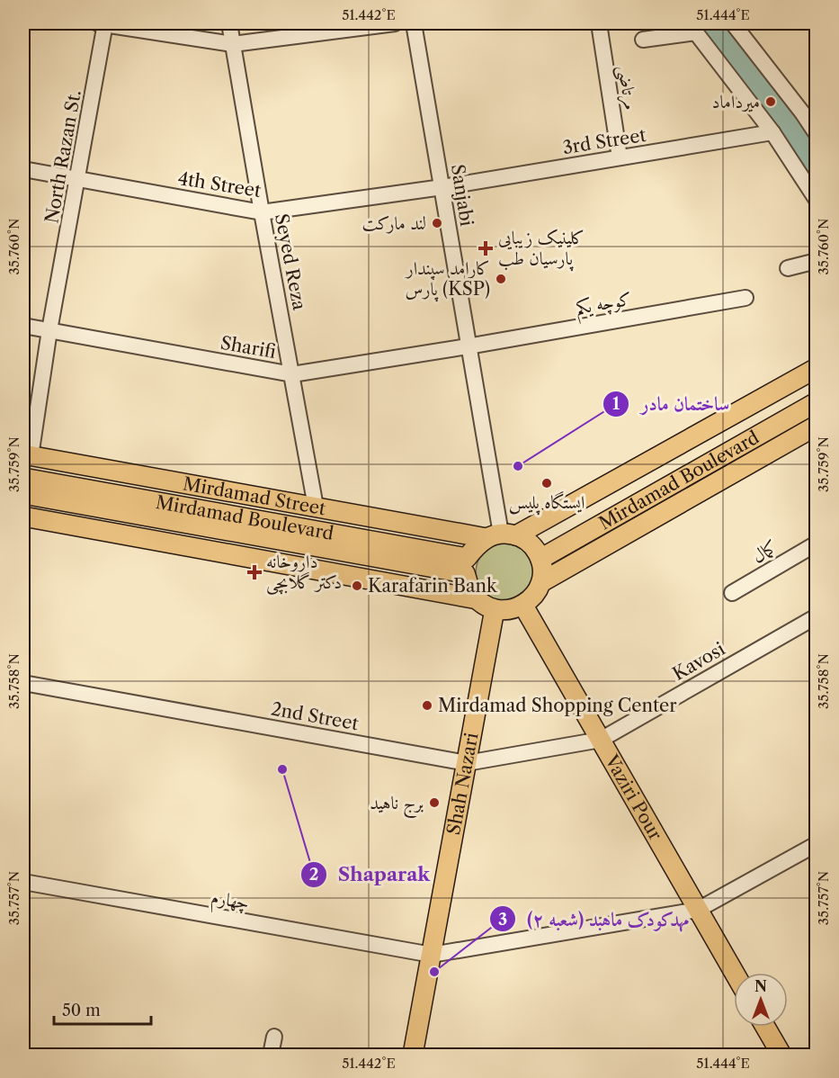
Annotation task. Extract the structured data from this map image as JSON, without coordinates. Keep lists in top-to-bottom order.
{
  "streets": {
    "main road": [
      "Mirdamad Boulevard",
      "Mirdamad Street",
      "Shah Nazari",
      "Vaziri Pour"
    ],
    "street": [
      "مرتاضی",
      "3rd Street",
      "North Razan St.",
      "4th Street",
      "Sanjabi",
      "Seyed Reza",
      "کوچه یکم",
      "Sharifi",
      "کمال",
      "Kavosi",
      "2nd Street",
      "چهارم"
    ]
  },
  "crossings": [
    ["مرتاضی", "3rd Street"],
    ["3rd Street", "4th Street"],
    ["3rd Street", "Sanjabi"],
    ["North Razan St.", "4th Street"],
    ["North Razan St.", "Sharifi"],
    ["North Razan St.", "Mirdamad Street"],
    ["4th Street", "Sanjabi"],
    ["4th Street", "Seyed Reza"],
    ["Sanjabi", "کوچه یکم"],
    ["Sanjabi", "Sharifi"],
    ["Sanjabi", "Mirdamad Boulevard"],
    ["Sanjabi", "Mirdamad Street"],
    ["Sanjabi", "Shah Nazari"],
    ["Sanjabi", "Vaziri Pour"],
    ["Seyed Reza", "Sharifi"],
    ["Seyed Reza", "Mirdamad Street"],
    ["کوچه یکم", "Sharifi"],
    ["Mirdamad Boulevard", "Mirdamad Street"],
    ["Mirdamad Boulevard", "Shah Nazari"],
    ["Mirdamad Boulevard", "Vaziri Pour"],
    ["Mirdamad Street", "Shah Nazari"],
    ["Mirdamad Street", "Vaziri Pour"],
    ["Kavosi", "2nd Street"],
    ["Kavosi", "Vaziri Pour"],
    ["2nd Street", "Shah Nazari"],
    ["2nd Street", "Vaziri Pour"],
    ["Shah Nazari", "Vaziri Pour"],
    ["Shah Nazari", "چهارم"],
    ["Vaziri Pour", "چهارم"]
  ],
  "places": {
    "other": [
      "میرداماد",
      "لند مارکت",
      "کارامد سپندار پارس (KSP)",
      "ساختمان مادر",
      "ایستگاه پلیس",
      "Karafarin Bank",
      "Mirdamad Shopping Center",
      "Shaparak",
      "برج ناهید",
      "مهدکودک ماهبد (شعبه ۲)"
    ],
    "health": ["کلینیک زیبایی پارسیان طب", "داروخانه دکتر گلابچی"]
  },
  "scale_bar": "50 m",
  "north": "top",
  "coordinates": [
    "51.442°E",
    "51.444°E",
    "35.760°N",
    "35.759°N",
    "35.758°N",
    "35.757°N"
  ]
}
